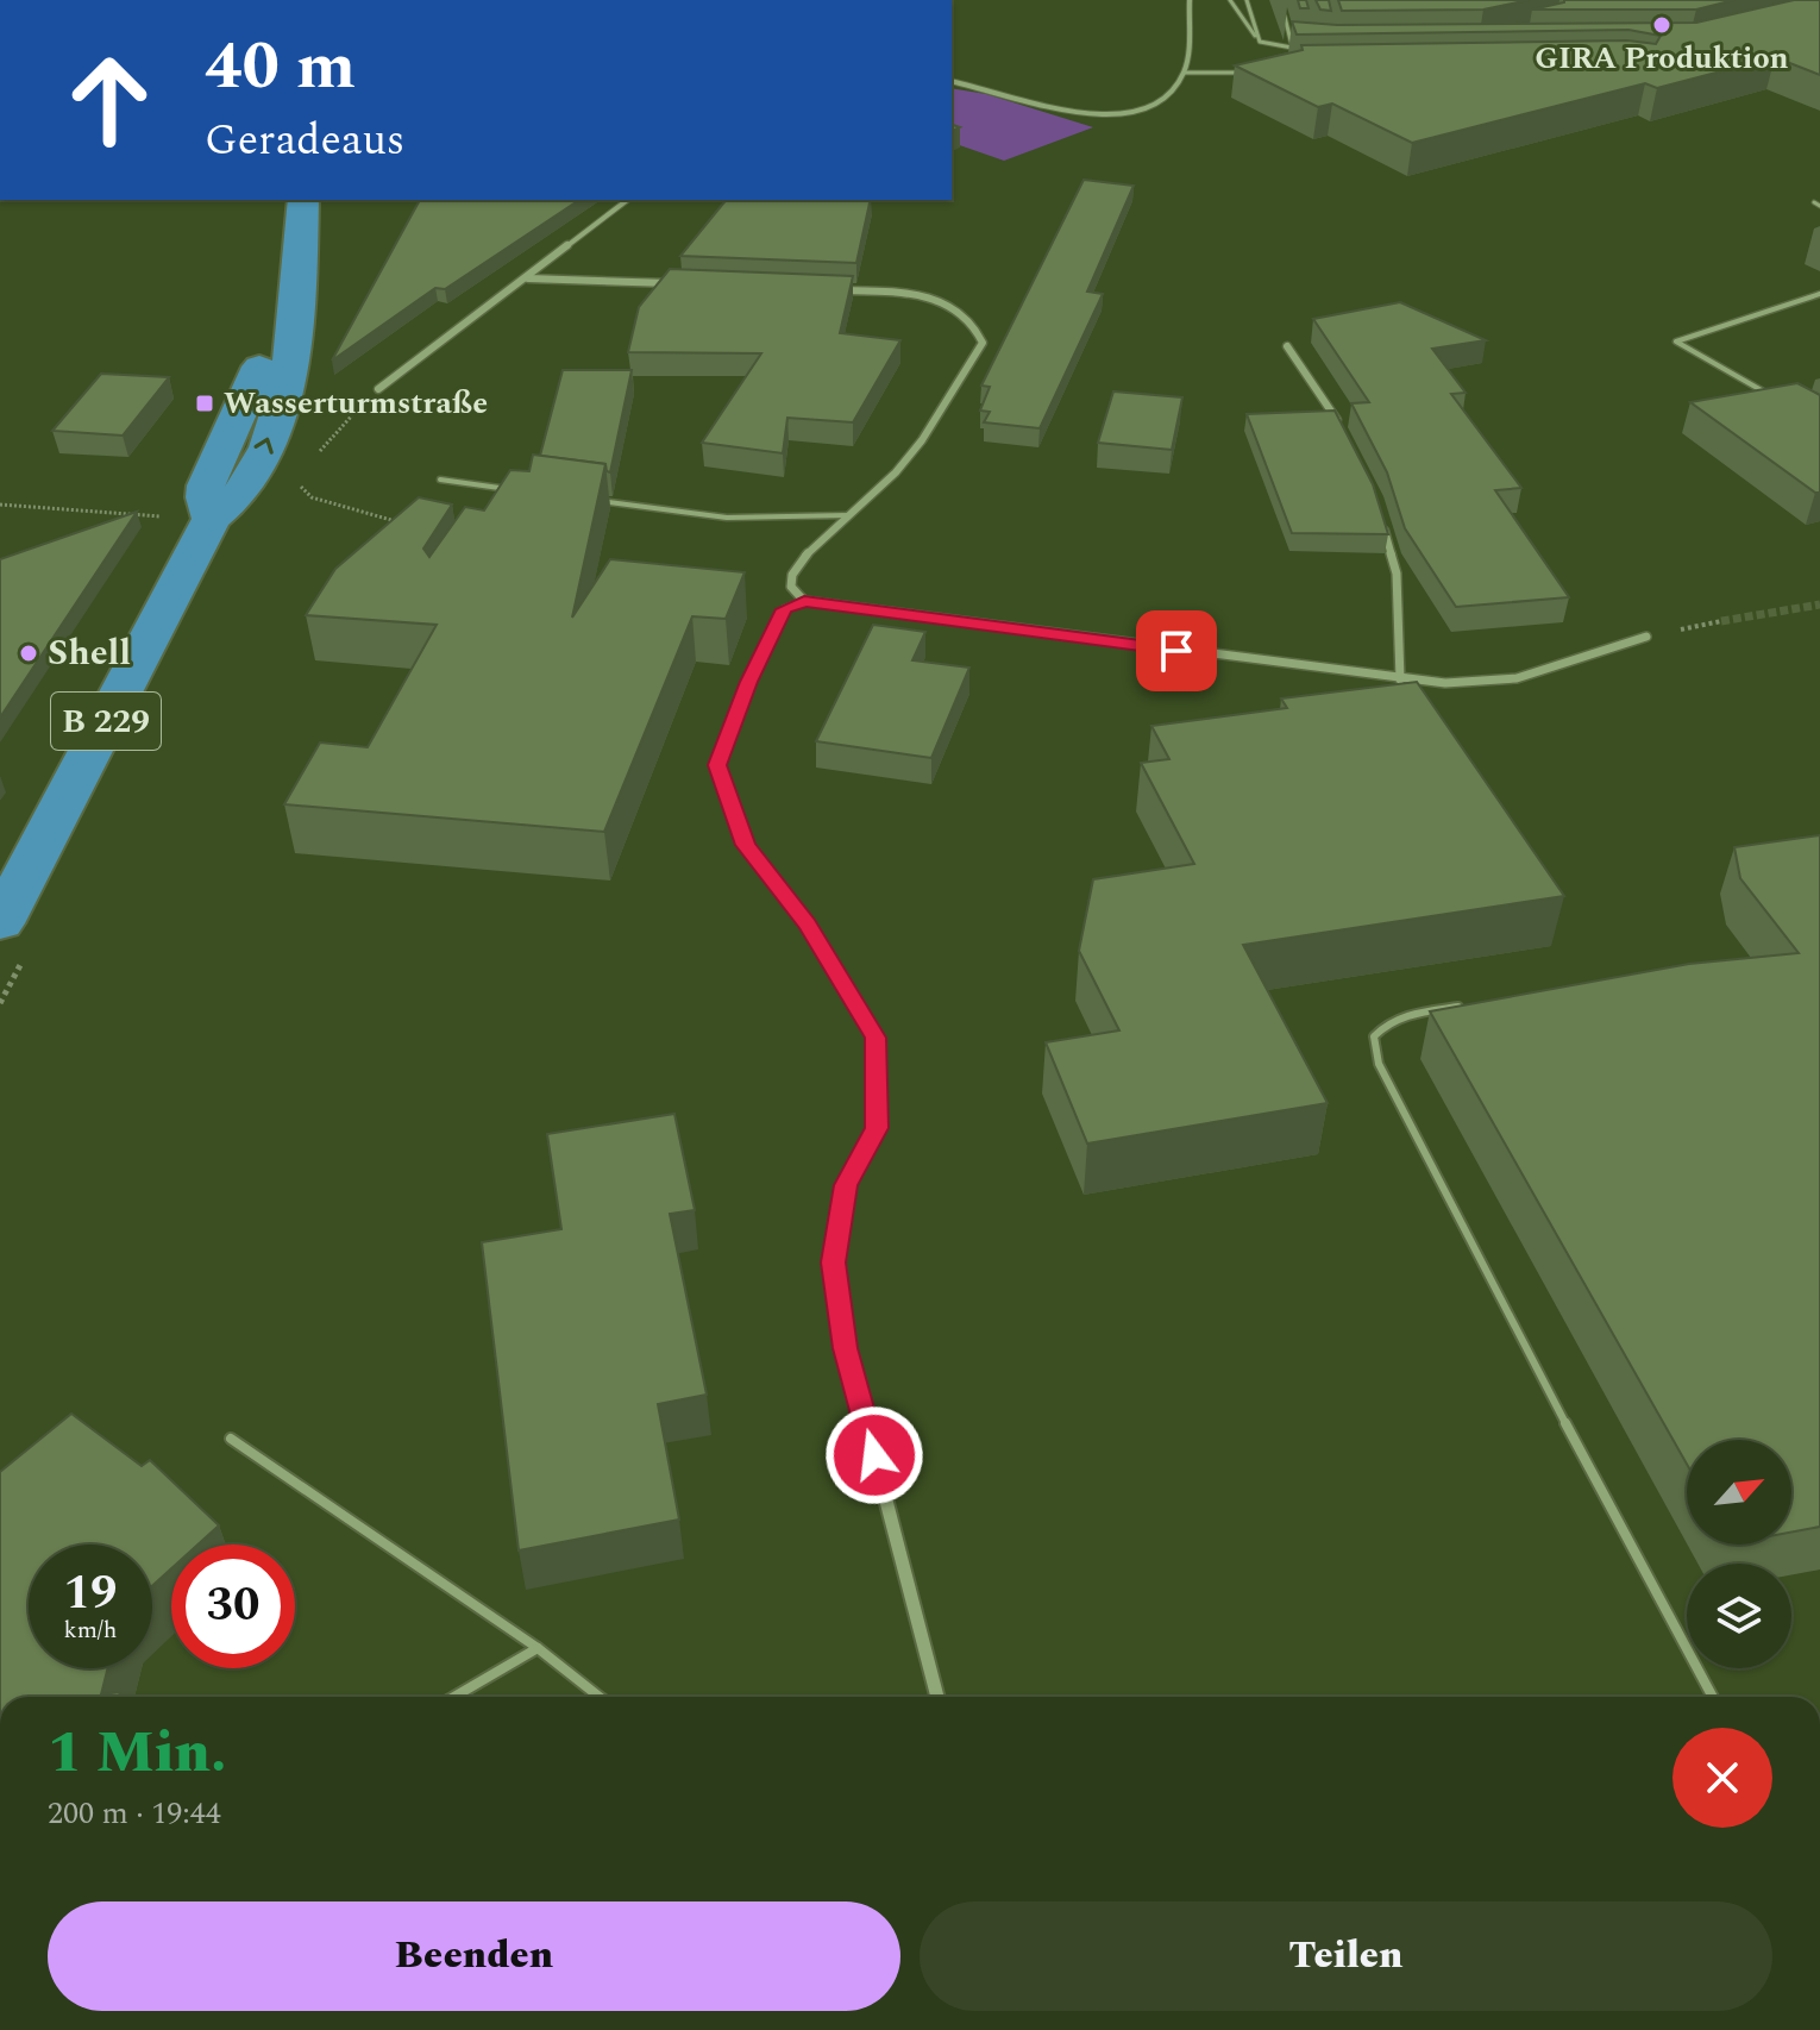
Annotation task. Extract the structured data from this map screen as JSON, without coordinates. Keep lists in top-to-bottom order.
{
  "streets": {
    "main road": ["B 229"]
  },
  "places": {
    "other": ["GIRA Produktion", "Shell"],
    "transit": ["Wasserturmstraße"]
  },
  "north": "top right",
  "page": {
    "turn": ["40 m", "Geradeaus"],
    "speed": "19 km/h",
    "limit": "30",
    "heading": ["1 Min.", "200 m · 19:44"],
    "buttons": ["Beenden", "Teilen"]
  }
}
